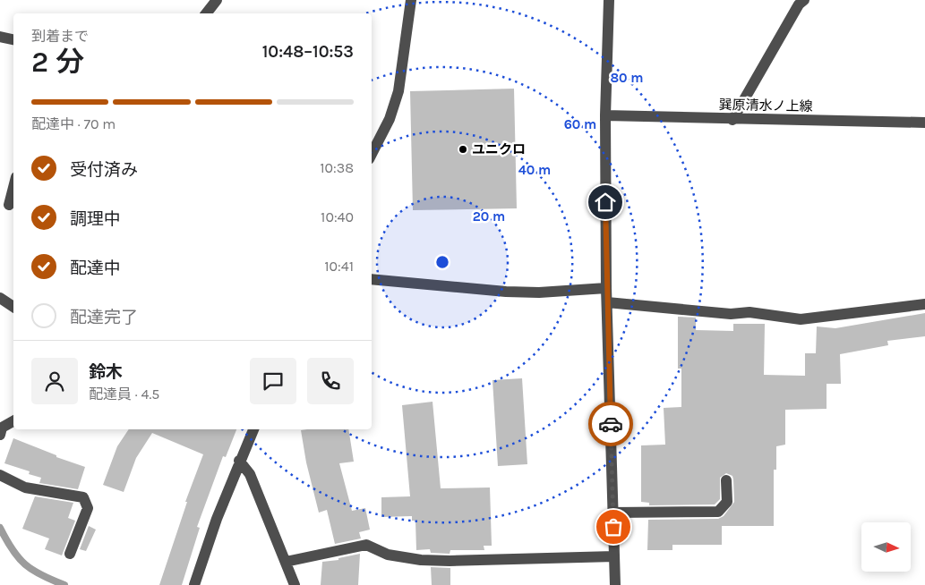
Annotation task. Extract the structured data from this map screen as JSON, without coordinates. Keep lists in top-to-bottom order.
{
  "streets": {
    "street": ["巽原清水ノ上線"]
  },
  "places": ["ユニクロ"],
  "north": "right",
  "page": {
    "heading": ["2 分", "到着まで", "10:48–10:53"],
    "panel": ["鈴木", "配達員 · 4.5"],
    "bar": "配達中 · 70 m",
    "list": [
      ["受付済み", "10:38"],
      ["調理中", "10:40"],
      ["配達中", "10:41"],
      "配達完了"
    ]
  },
  "rings": [
    "80 m",
    "60 m",
    "40 m",
    "20 m"
  ]
}
